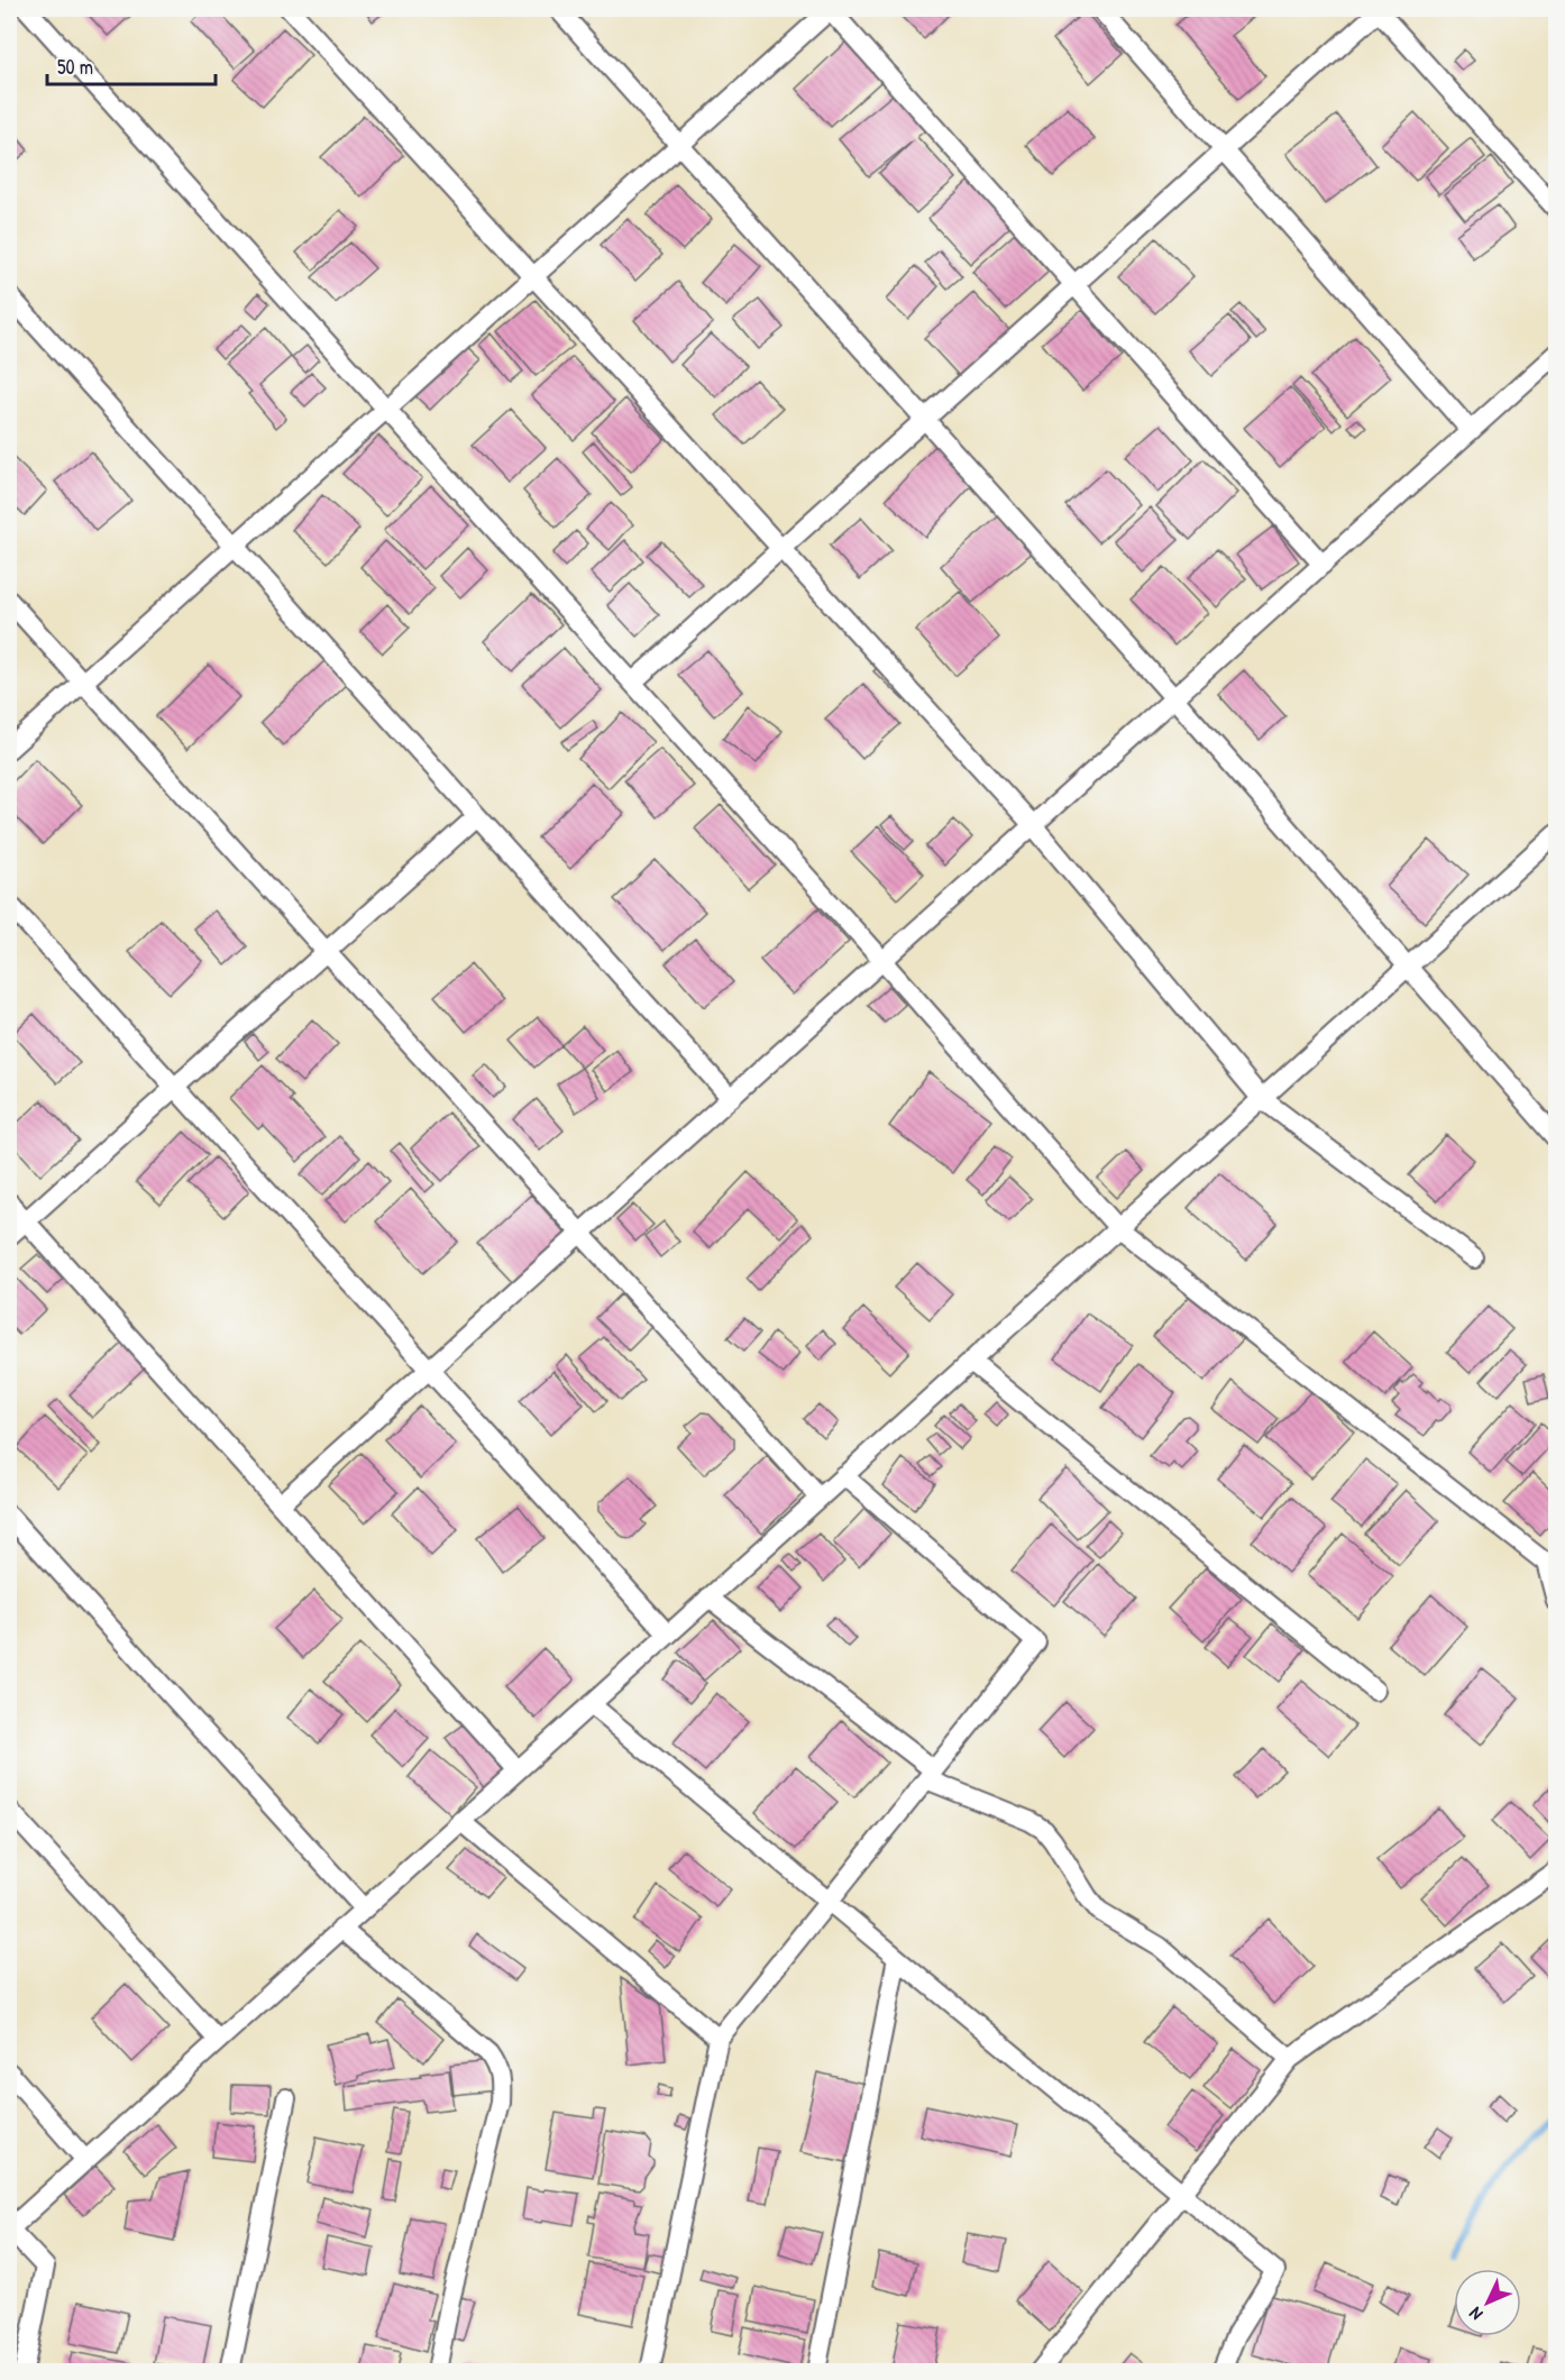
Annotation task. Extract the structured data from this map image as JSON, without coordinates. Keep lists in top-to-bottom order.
{
  "scale_bar": "50 m",
  "north": "bottom left"
}
